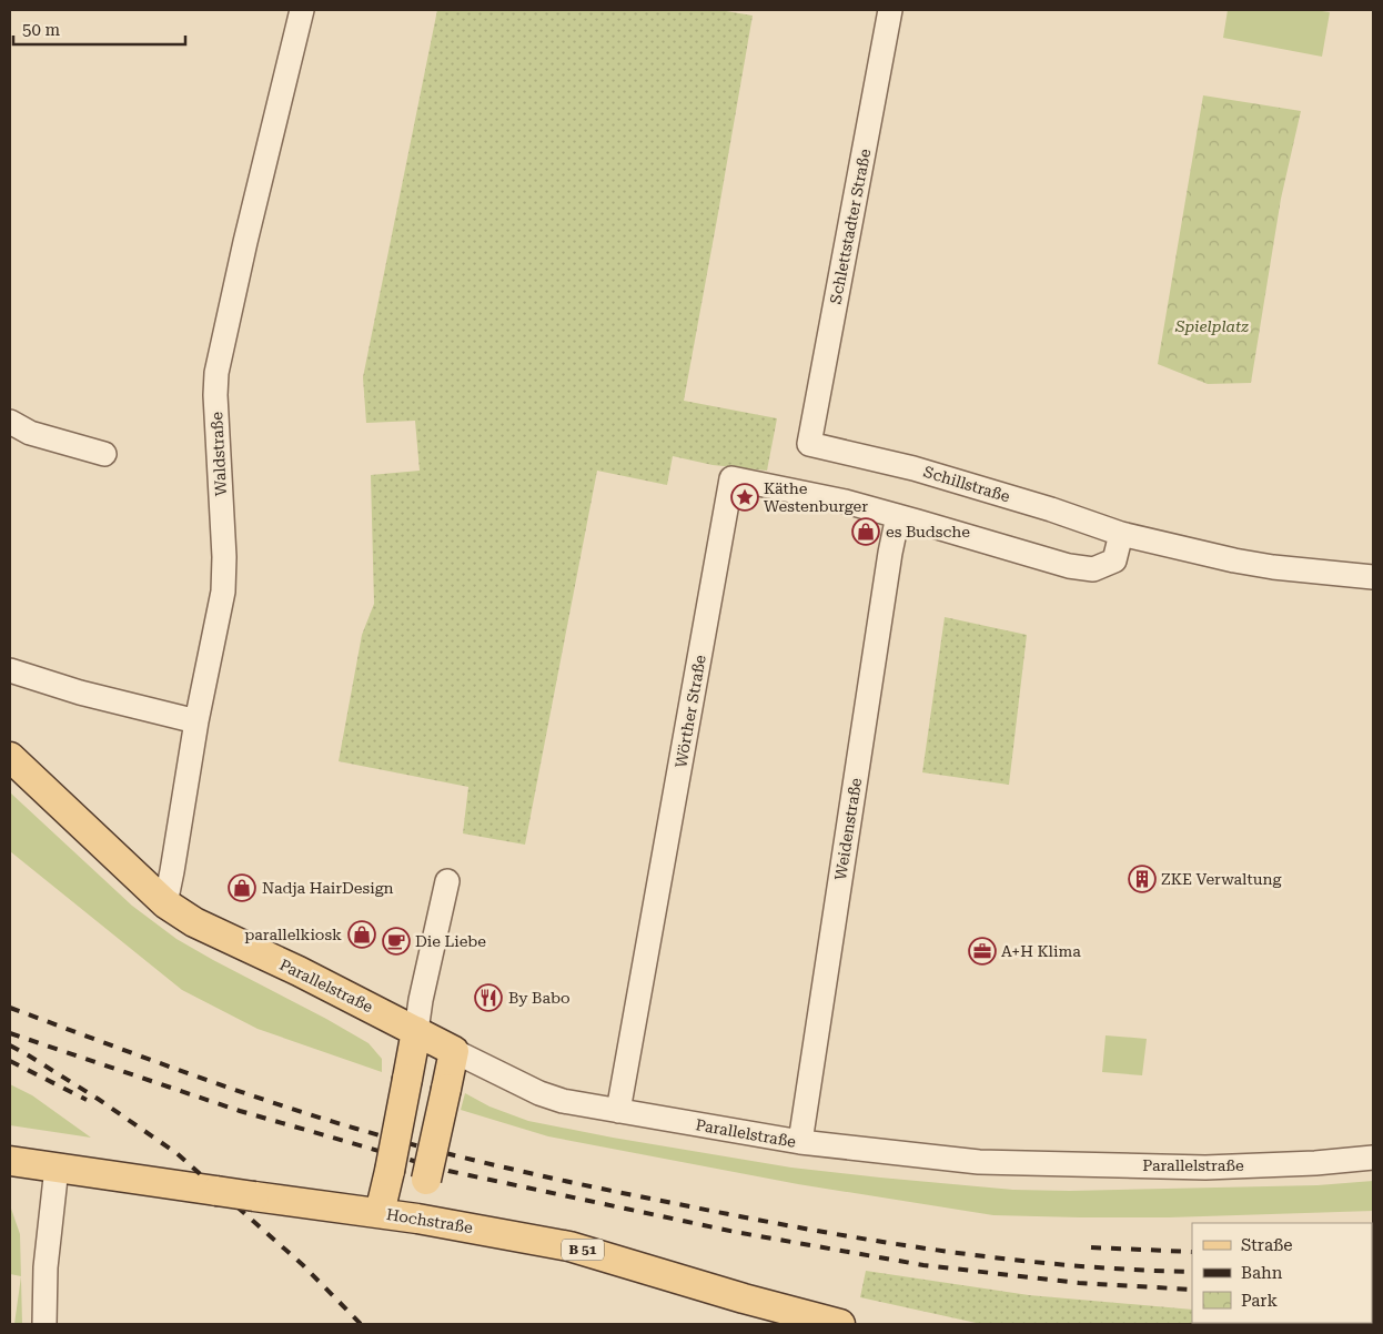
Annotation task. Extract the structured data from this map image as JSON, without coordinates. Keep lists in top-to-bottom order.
{
  "streets": {
    "main road": ["Parallelstraße", "Hochstraße", "B 51"],
    "street": [
      "Schlettstadter Straße",
      "Waldstraße",
      "Schillstraße",
      "Wörther Straße",
      "Weidenstraße"
    ]
  },
  "crossings": [
    ["Schlettstadter Straße", "Schillstraße"],
    ["Waldstraße", "Parallelstraße"],
    ["Wörther Straße", "Weidenstraße"],
    ["Wörther Straße", "Parallelstraße"],
    ["Weidenstraße", "Parallelstraße"]
  ],
  "parks": ["Spielplatz"],
  "places": {
    "place": ["Käthe Westenburger"],
    "shop": ["es Budsche", "Nadja HairDesign", "parallelkiosk"],
    "building": ["ZKE Verwaltung"],
    "cafe": ["Die Liebe"],
    "office": ["A+H Klima"],
    "restaurant": ["By Babo"]
  },
  "legend": ["Straße", "Bahn", "Park"],
  "scale_bar": "50 m"
}
